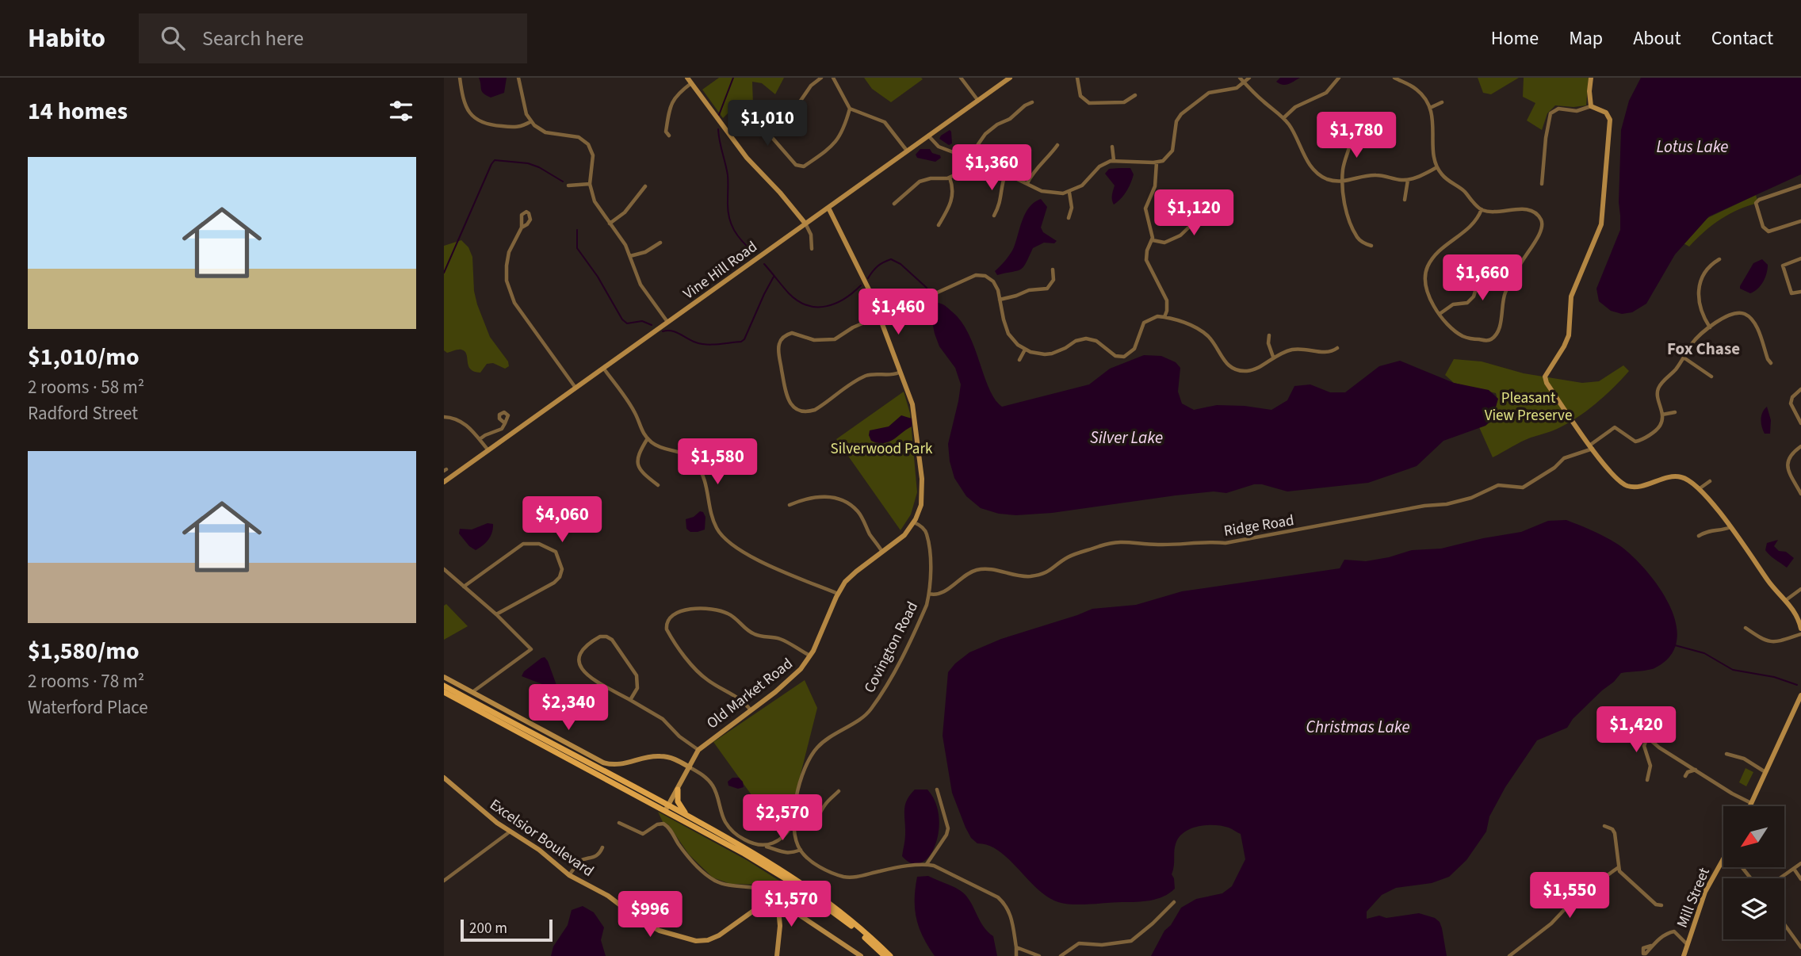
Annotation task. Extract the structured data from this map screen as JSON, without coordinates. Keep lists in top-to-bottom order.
{
  "streets": {
    "street": [
      "Vine Hill Road",
      "Ridge Road",
      "Covington Road",
      "Old Market Road",
      "Excelsior Boulevard",
      "Mill Street"
    ]
  },
  "crossings": [
    ["Ridge Road", "Covington Road"],
    ["Covington Road", "Old Market Road"]
  ],
  "districts": ["Fox Chase"],
  "water": ["Lotus Lake", "Silver Lake", "Christmas Lake"],
  "parks": ["Pleasant View Preserve", "Silverwood Park"],
  "scale_bar": "200 m",
  "north": "bottom left",
  "page": {
    "header": "Habito",
    "search": "Search here",
    "nav": [
      "Home",
      "Map",
      "About",
      "Contact"
    ],
    "heading": "14 homes",
    "price": [
      "$1,010",
      "$1,780",
      "$1,360",
      "$1,120",
      "$1,660",
      "$1,460",
      "$1,580",
      "$4,060",
      "$2,340",
      "$1,420",
      "$2,570",
      "$1,550",
      "$1,570",
      "$996"
    ],
    "list": [
      {
        "name": "$1,010/mo",
        "note": "2 rooms · 58 m² · Radford Street"
      },
      {
        "name": "$1,580/mo",
        "note": "2 rooms · 78 m² · Waterford Place"
      }
    ],
    "scale": "200 m"
  }
}
